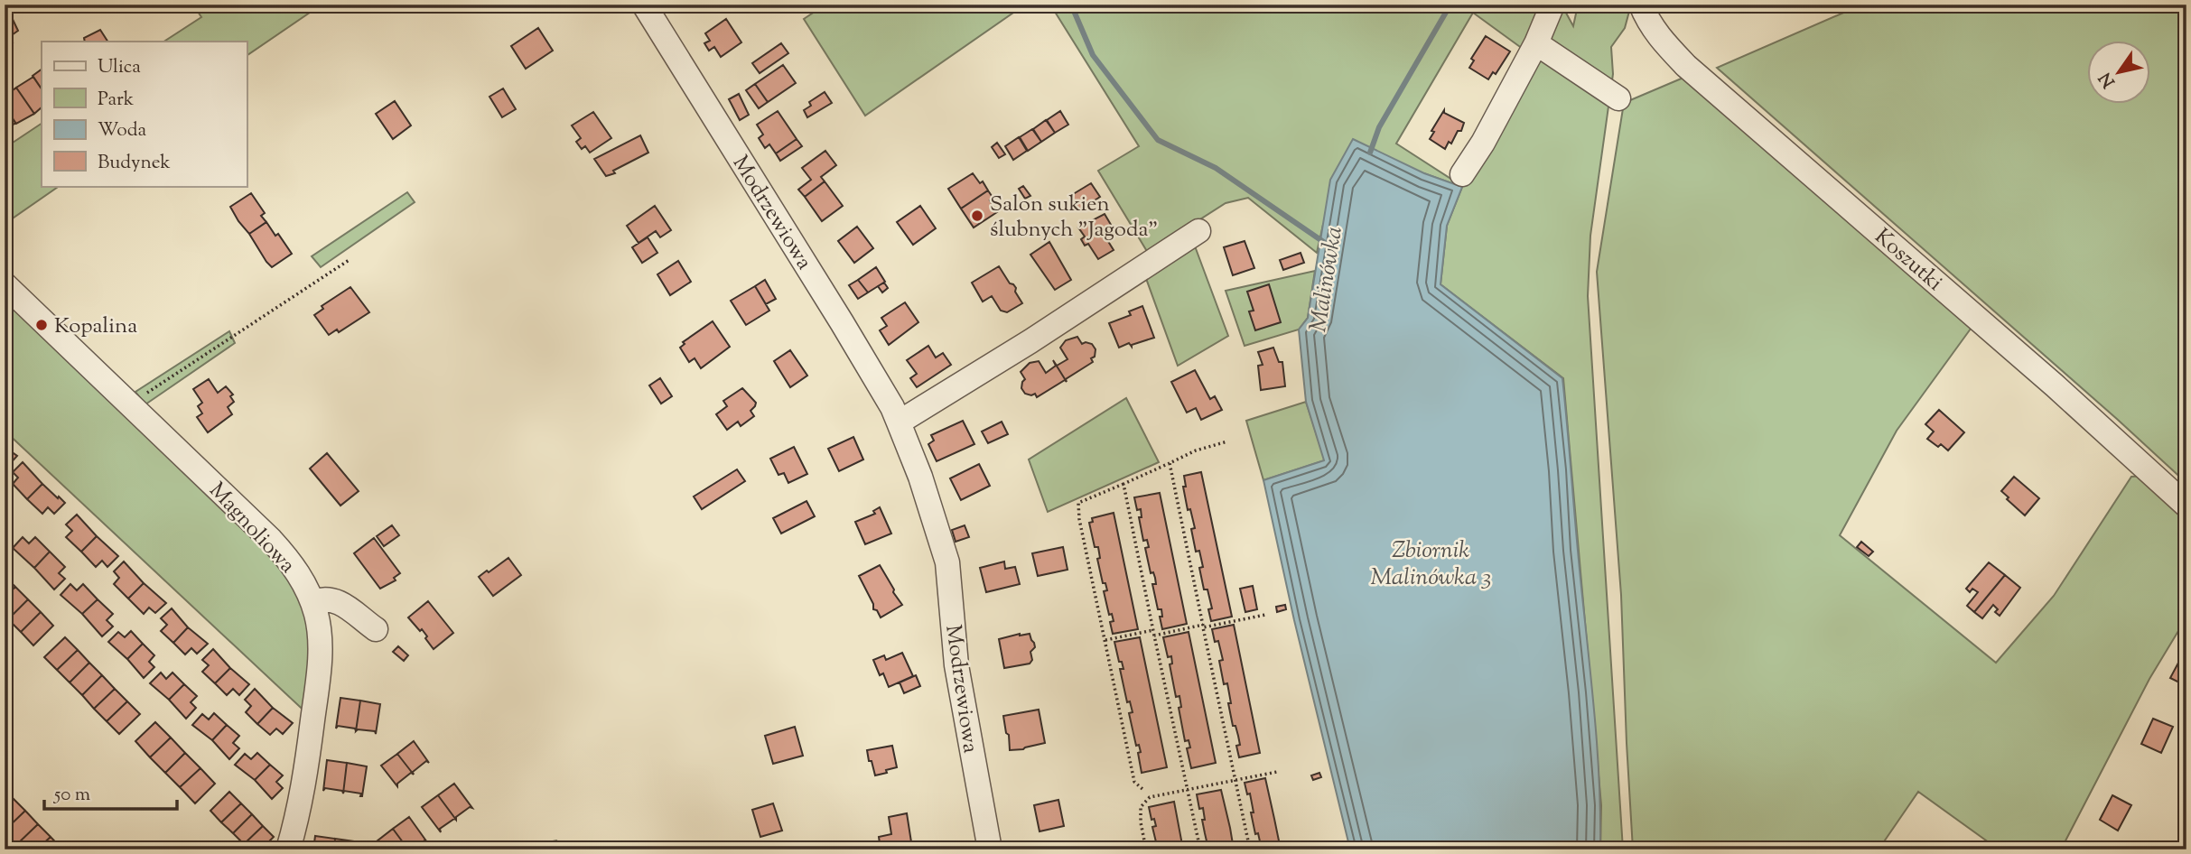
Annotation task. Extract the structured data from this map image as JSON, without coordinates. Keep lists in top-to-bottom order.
{
  "streets": {
    "street": ["Modrzewiowa", "Koszutki", "Magnoliowa"]
  },
  "water": ["Malinówka", "Zbiornik Malinówka 3"],
  "places": ["Salon sukien ślubnych \"Jagoda\"", "Kopalina"],
  "legend": [
    "Ulica",
    "Park",
    "Woda",
    "Budynek"
  ],
  "scale_bar": "50 m",
  "north": "bottom left"
}
